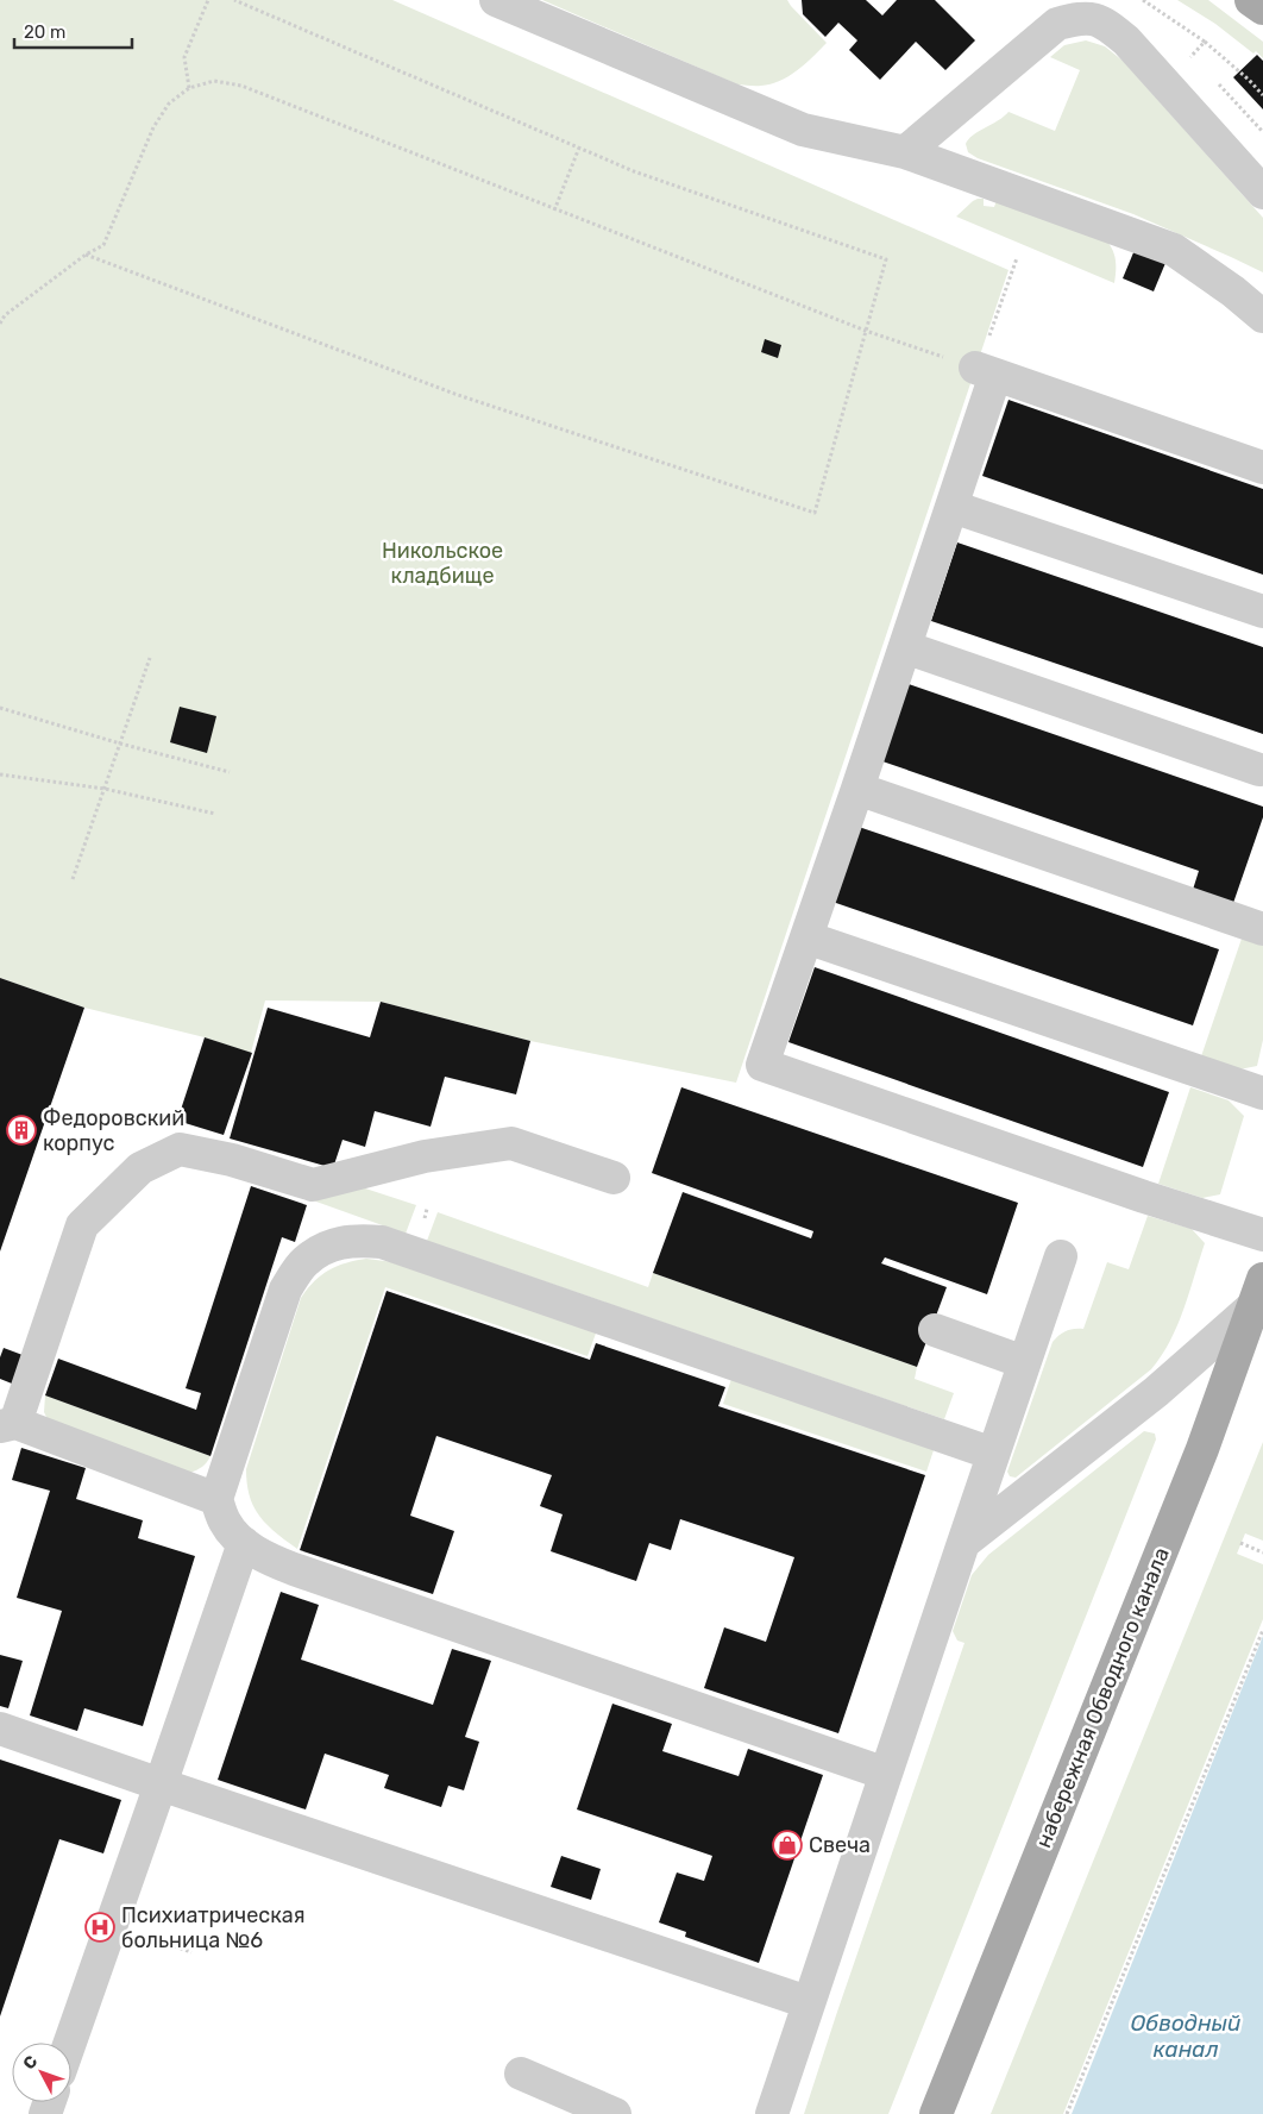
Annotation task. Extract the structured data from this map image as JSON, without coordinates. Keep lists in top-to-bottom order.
{
  "streets": {
    "main road": ["набережная Обводного канала"]
  },
  "water": ["Обводный канал"],
  "parks": ["Никольское кладбище"],
  "places": {
    "building": ["Федоровский корпус"],
    "shop": ["Свеча"],
    "hospital": ["Психиатрическая больница №6"]
  },
  "scale_bar": "20 m",
  "north": "top left"
}
